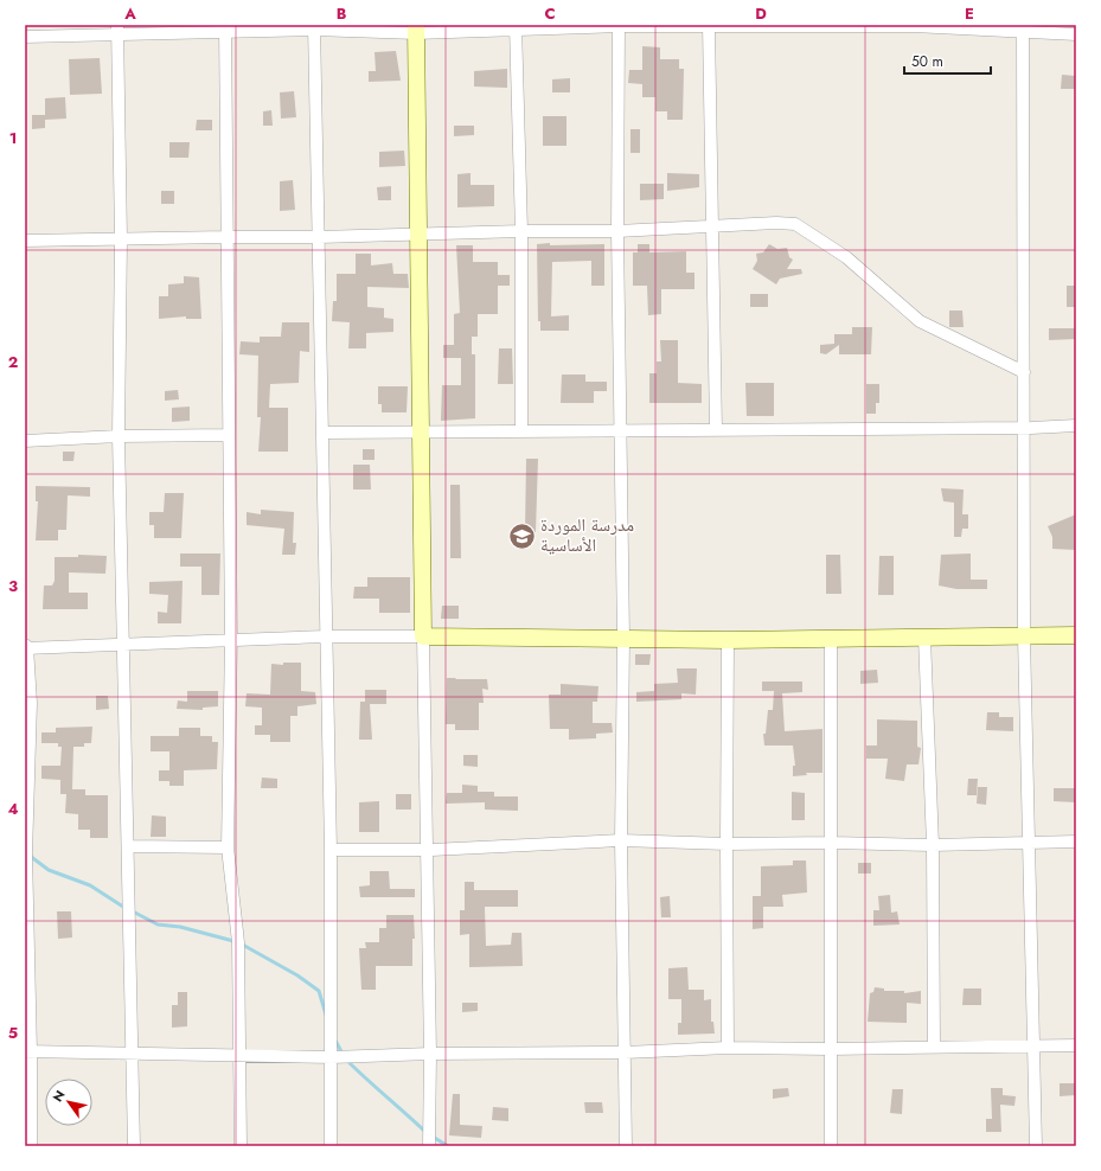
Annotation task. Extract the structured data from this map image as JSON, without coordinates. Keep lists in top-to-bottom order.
{
  "places": {
    "school or university": ["مدرسة الموردة الأساسية"]
  },
  "scale_bar": "50 m",
  "north": "top left",
  "grid": {
    "columns": [
      "A",
      "B",
      "C",
      "D",
      "E"
    ],
    "rows": [
      "1",
      "2",
      "3",
      "4",
      "5"
    ]
  }
}
